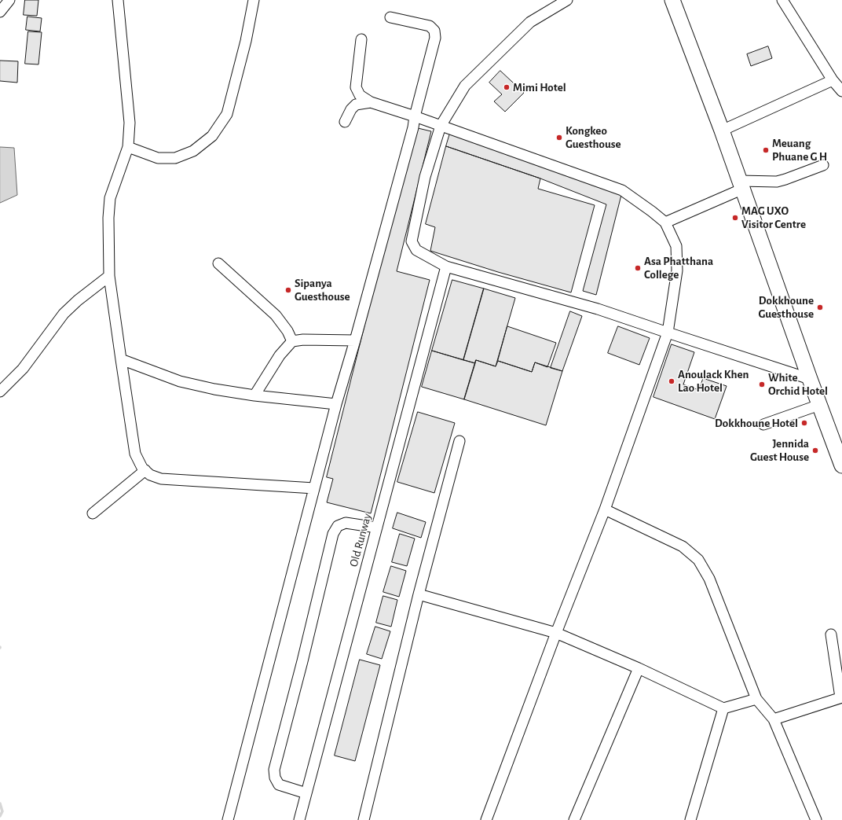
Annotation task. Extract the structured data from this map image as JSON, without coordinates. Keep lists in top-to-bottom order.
{
  "streets": {
    "street": ["Old Runway"]
  },
  "places": [
    "Mimi Hotel",
    "Kongkeo Guesthouse",
    "Meuang Phuane G H",
    "MAG UXO Visitor Centre",
    "Asa Phatthana College",
    "Sipanya Guesthouse",
    "Dokkhoune Guesthouse",
    "Anoulack Khen Lao Hotel",
    "White Orchid Hotel",
    "Dokkhoune Hotel",
    "Jennida Guest House"
  ]
}
